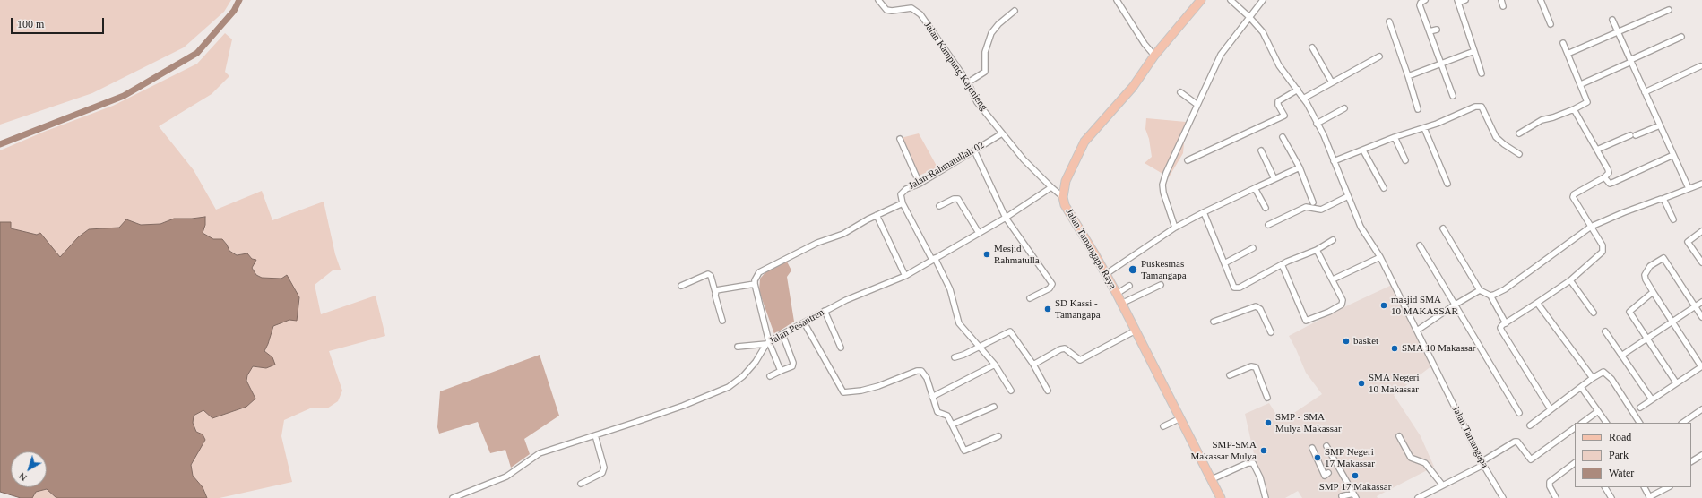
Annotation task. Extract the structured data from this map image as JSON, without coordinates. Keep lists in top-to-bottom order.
{
  "streets": {
    "main road": ["Jalan Tamangapa Raya"],
    "street": [
      "Jalan Kampung Kajenjeng",
      "Jalan Rahmatullah 02",
      "Jalan Pesantren",
      "Jalan Tamangapa"
    ]
  },
  "crossings": [
    ["Jalan Kampung Kajenjeng", "Jalan Rahmatullah 02"],
    ["Jalan Kampung Kajenjeng", "Jalan Pesantren"]
  ],
  "places": [
    "Mesjid Rahmatulla",
    "Puskesmas Tamangapa",
    "masjid SMA 10 MAKASSAR",
    "SD Kassi - Tamangapa",
    "basket",
    "SMA 10 Makassar",
    "SMA Negeri 10 Makassar",
    "SMP - SMA Mulya Makassar",
    "SMP-SMA Makassar Mulya",
    "SMP Negeri 17 Makassar",
    "SMP 17 Makassar"
  ],
  "legend": ["Road", "Park", "Water"],
  "scale_bar": "100 m",
  "north": "bottom left"
}
